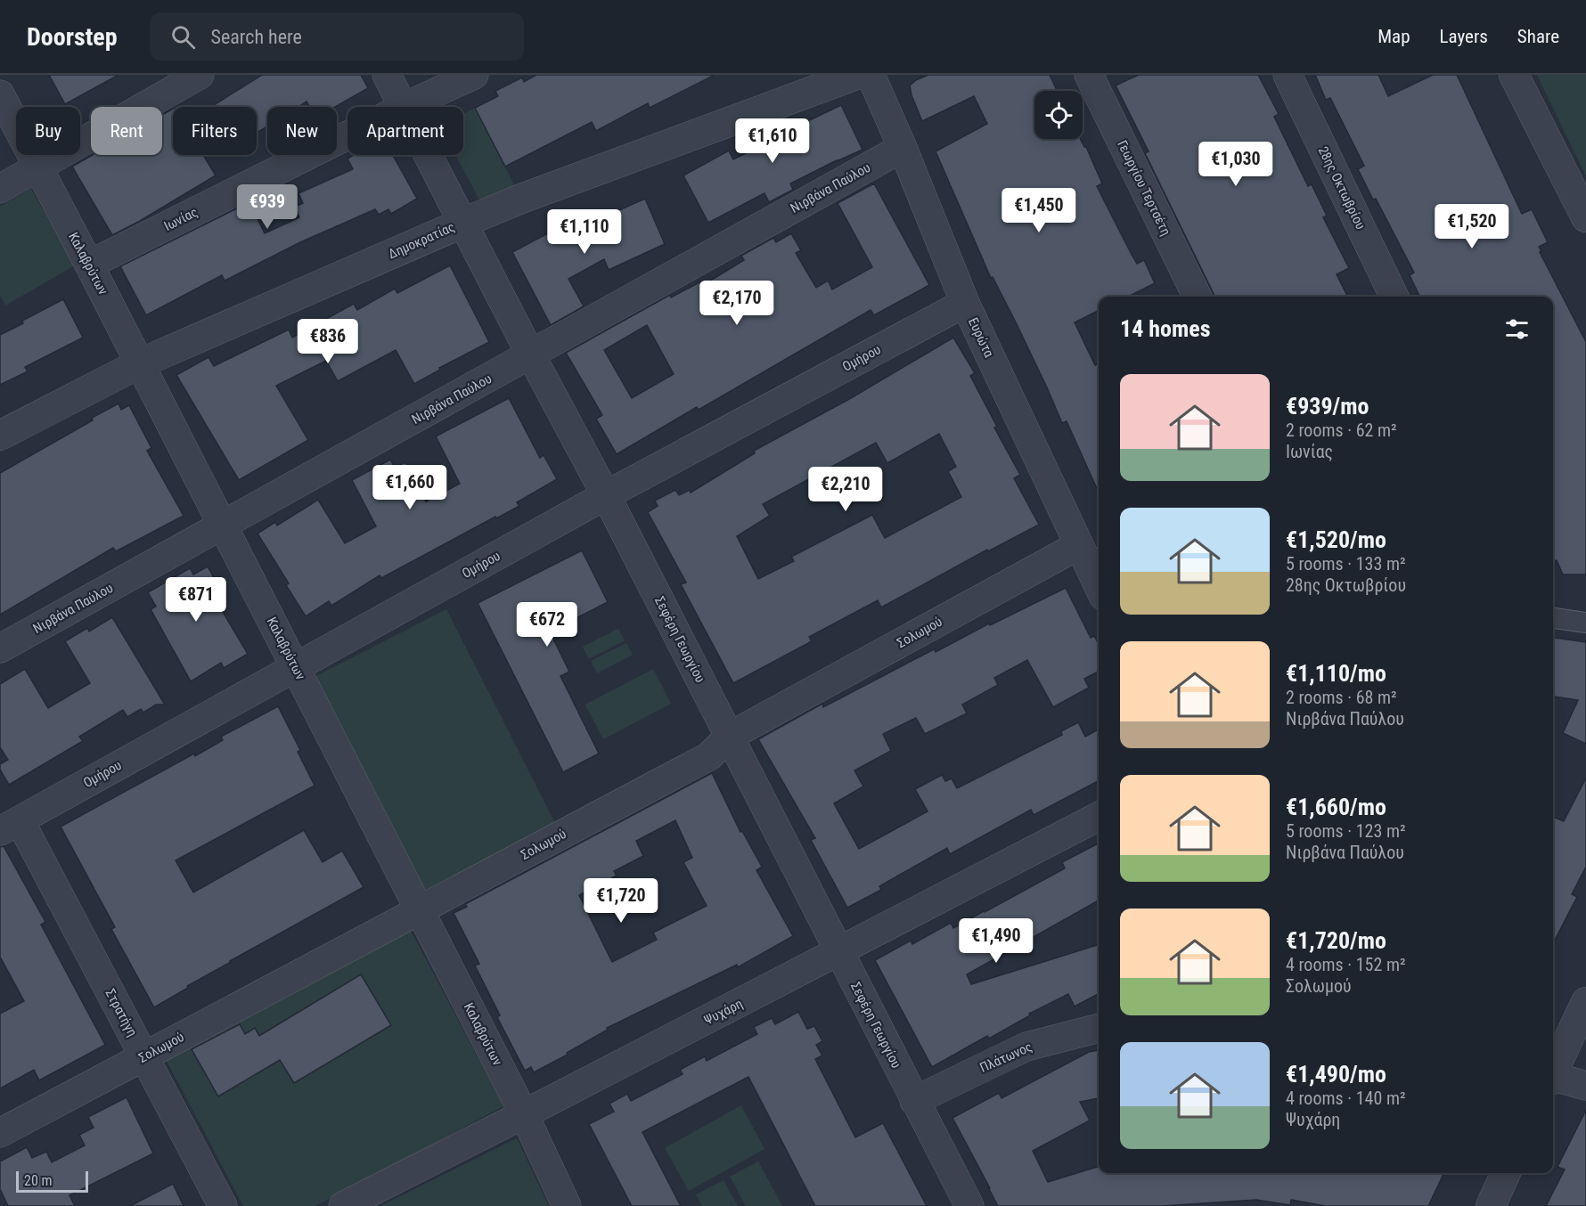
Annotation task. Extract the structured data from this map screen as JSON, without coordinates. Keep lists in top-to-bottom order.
{
  "streets": {
    "street": [
      "Νιρβάνα Παύλου",
      "Γεωργίου Τερτσέτη",
      "28ης Οκτωβρίου",
      "Ιωνίας",
      "Δημοκρατίας",
      "Καλαβρύτων",
      "Ευρώτα",
      "Ομήρου",
      "Σολωμού",
      "Σεφέρη Γεωργίου",
      "Ψυχάρη",
      "Στρατήγη",
      "Πλάτωνος"
    ]
  },
  "crossings": [
    ["Νιρβάνα Παύλου", "Καλαβρύτων"],
    ["Νιρβάνα Παύλου", "Ευρώτα"],
    ["Νιρβάνα Παύλου", "Σεφέρη Γεωργίου"],
    ["Ιωνίας", "Καλαβρύτων"],
    ["Ιωνίας", "Σεφέρη Γεωργίου"],
    ["Δημοκρατίας", "Καλαβρύτων"],
    ["Δημοκρατίας", "Σεφέρη Γεωργίου"],
    ["Καλαβρύτων", "Ομήρου"],
    ["Καλαβρύτων", "Σολωμού"],
    ["Καλαβρύτων", "Ψυχάρη"],
    ["Ευρώτα", "Ομήρου"],
    ["Ευρώτα", "Σολωμού"],
    ["Ομήρου", "Σεφέρη Γεωργίου"],
    ["Ομήρου", "Στρατήγη"],
    ["Σολωμού", "Σεφέρη Γεωργίου"],
    ["Σολωμού", "Στρατήγη"],
    ["Σεφέρη Γεωργίου", "Ψυχάρη"],
    ["Σεφέρη Γεωργίου", "Πλάτωνος"]
  ],
  "scale_bar": "20 m",
  "page": {
    "header": "Doorstep",
    "search": "Search here",
    "nav": ["Map", "Layers", "Share"],
    "chip": [
      "Buy",
      "Rent",
      "Filters",
      "New",
      "Apartment"
    ],
    "price": [
      "€1,610",
      "€1,030",
      "€939",
      "€1,450",
      "€1,520",
      "€1,110",
      "€2,170",
      "€836",
      "€1,660",
      "€2,210",
      "€871",
      "€672",
      "€1,720",
      "€1,490"
    ],
    "heading": "14 homes",
    "list": [
      {
        "name": "€939/mo",
        "note": "2 rooms · 62 m² · Ιωνίας"
      },
      {
        "name": "€1,520/mo",
        "note": "5 rooms · 133 m² · 28ης Οκτωβρίου"
      },
      {
        "name": "€1,110/mo",
        "note": "2 rooms · 68 m² · Νιρβάνα Παύλου"
      },
      {
        "name": "€1,660/mo",
        "note": "5 rooms · 123 m² · Νιρβάνα Παύλου"
      },
      {
        "name": "€1,720/mo",
        "note": "4 rooms · 152 m² · Σολωμού"
      },
      {
        "name": "€1,490/mo",
        "note": "4 rooms · 140 m² · Ψυχάρη"
      }
    ],
    "scale": "20 m"
  }
}
